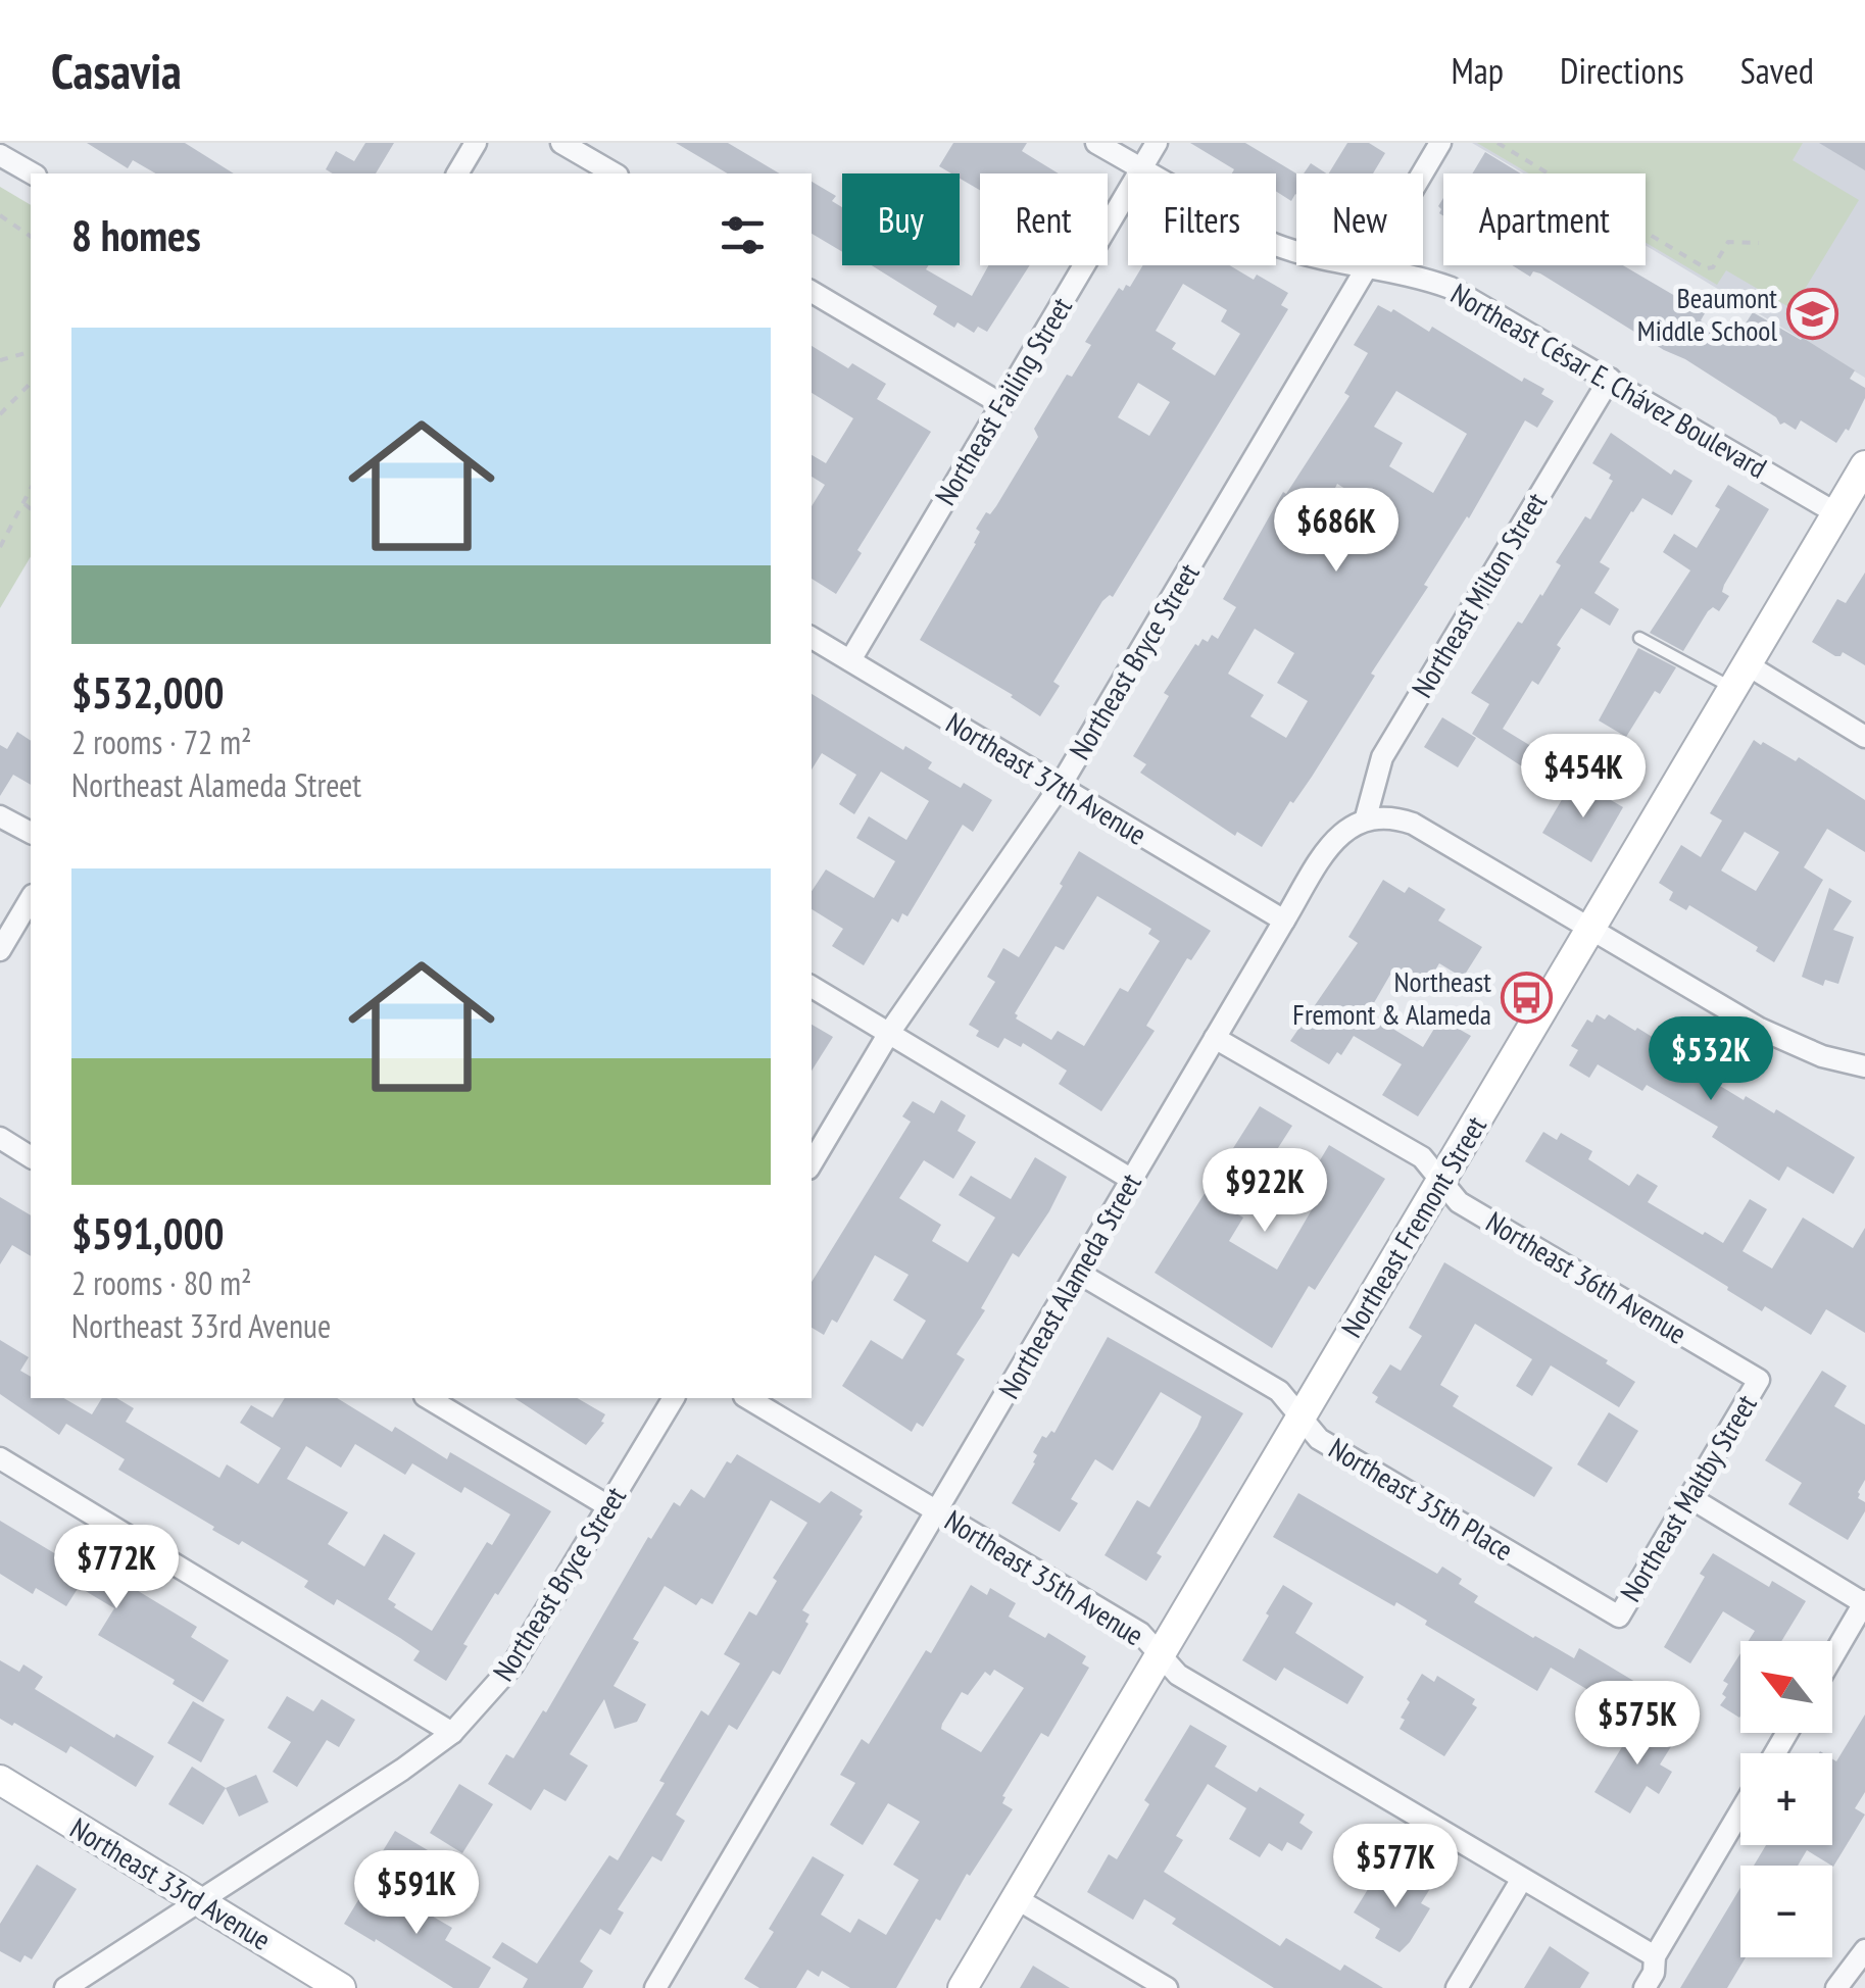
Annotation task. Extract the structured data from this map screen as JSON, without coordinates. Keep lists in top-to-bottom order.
{
  "streets": {
    "main road": ["Northeast Fremont Street", "Northeast 33rd Avenue"],
    "street": [
      "Northeast César E. Chávez Boulevard",
      "Northeast Failing Street",
      "Northeast Milton Street",
      "Northeast Bryce Street",
      "Northeast 37th Avenue",
      "Northeast 36th Avenue",
      "Northeast Alameda Street",
      "Northeast Maltby Street",
      "Northeast 35th Place",
      "Northeast 35th Avenue"
    ]
  },
  "crossings": [
    ["Northeast César E. Chávez Boulevard", "Northeast Failing Street"],
    ["Northeast César E. Chávez Boulevard", "Northeast Milton Street"],
    ["Northeast César E. Chávez Boulevard", "Northeast Bryce Street"],
    ["Northeast César E. Chávez Boulevard", "Northeast Fremont Street"],
    ["Northeast Failing Street", "Northeast 37th Avenue"],
    ["Northeast Milton Street", "Northeast Alameda Street"],
    ["Northeast Bryce Street", "Northeast 37th Avenue"],
    ["Northeast Bryce Street", "Northeast 33rd Avenue"],
    ["Northeast 37th Avenue", "Northeast Alameda Street"],
    ["Northeast Fremont Street", "Northeast 36th Avenue"],
    ["Northeast Fremont Street", "Northeast 35th Place"],
    ["Northeast Fremont Street", "Northeast 35th Avenue"],
    ["Northeast 36th Avenue", "Northeast Alameda Street"],
    ["Northeast 36th Avenue", "Northeast Maltby Street"],
    ["Northeast Alameda Street", "Northeast 35th Place"],
    ["Northeast Alameda Street", "Northeast 35th Avenue"],
    ["Northeast Maltby Street", "Northeast 35th Place"]
  ],
  "places": {
    "school or university": ["Beaumont Middle School"],
    "bus stop": ["Northeast Fremont & Alameda"]
  },
  "north": "top left",
  "page": {
    "header": "Casavia",
    "nav": ["Map", "Directions", "Saved"],
    "chip": [
      "Buy",
      "Rent",
      "Filters",
      "New",
      "Apartment"
    ],
    "heading": "8 homes",
    "list": [
      {
        "name": "$532,000",
        "note": "2 rooms · 72 m² · Northeast Alameda Street"
      },
      {
        "name": "$591,000",
        "note": "2 rooms · 80 m² · Northeast 33rd Avenue"
      }
    ],
    "price": [
      "$686K",
      "$454K",
      "$532K",
      "$922K",
      "$772K",
      "$575K",
      "$577K",
      "$591K"
    ],
    "map_buttons": ["+", "−"]
  }
}
